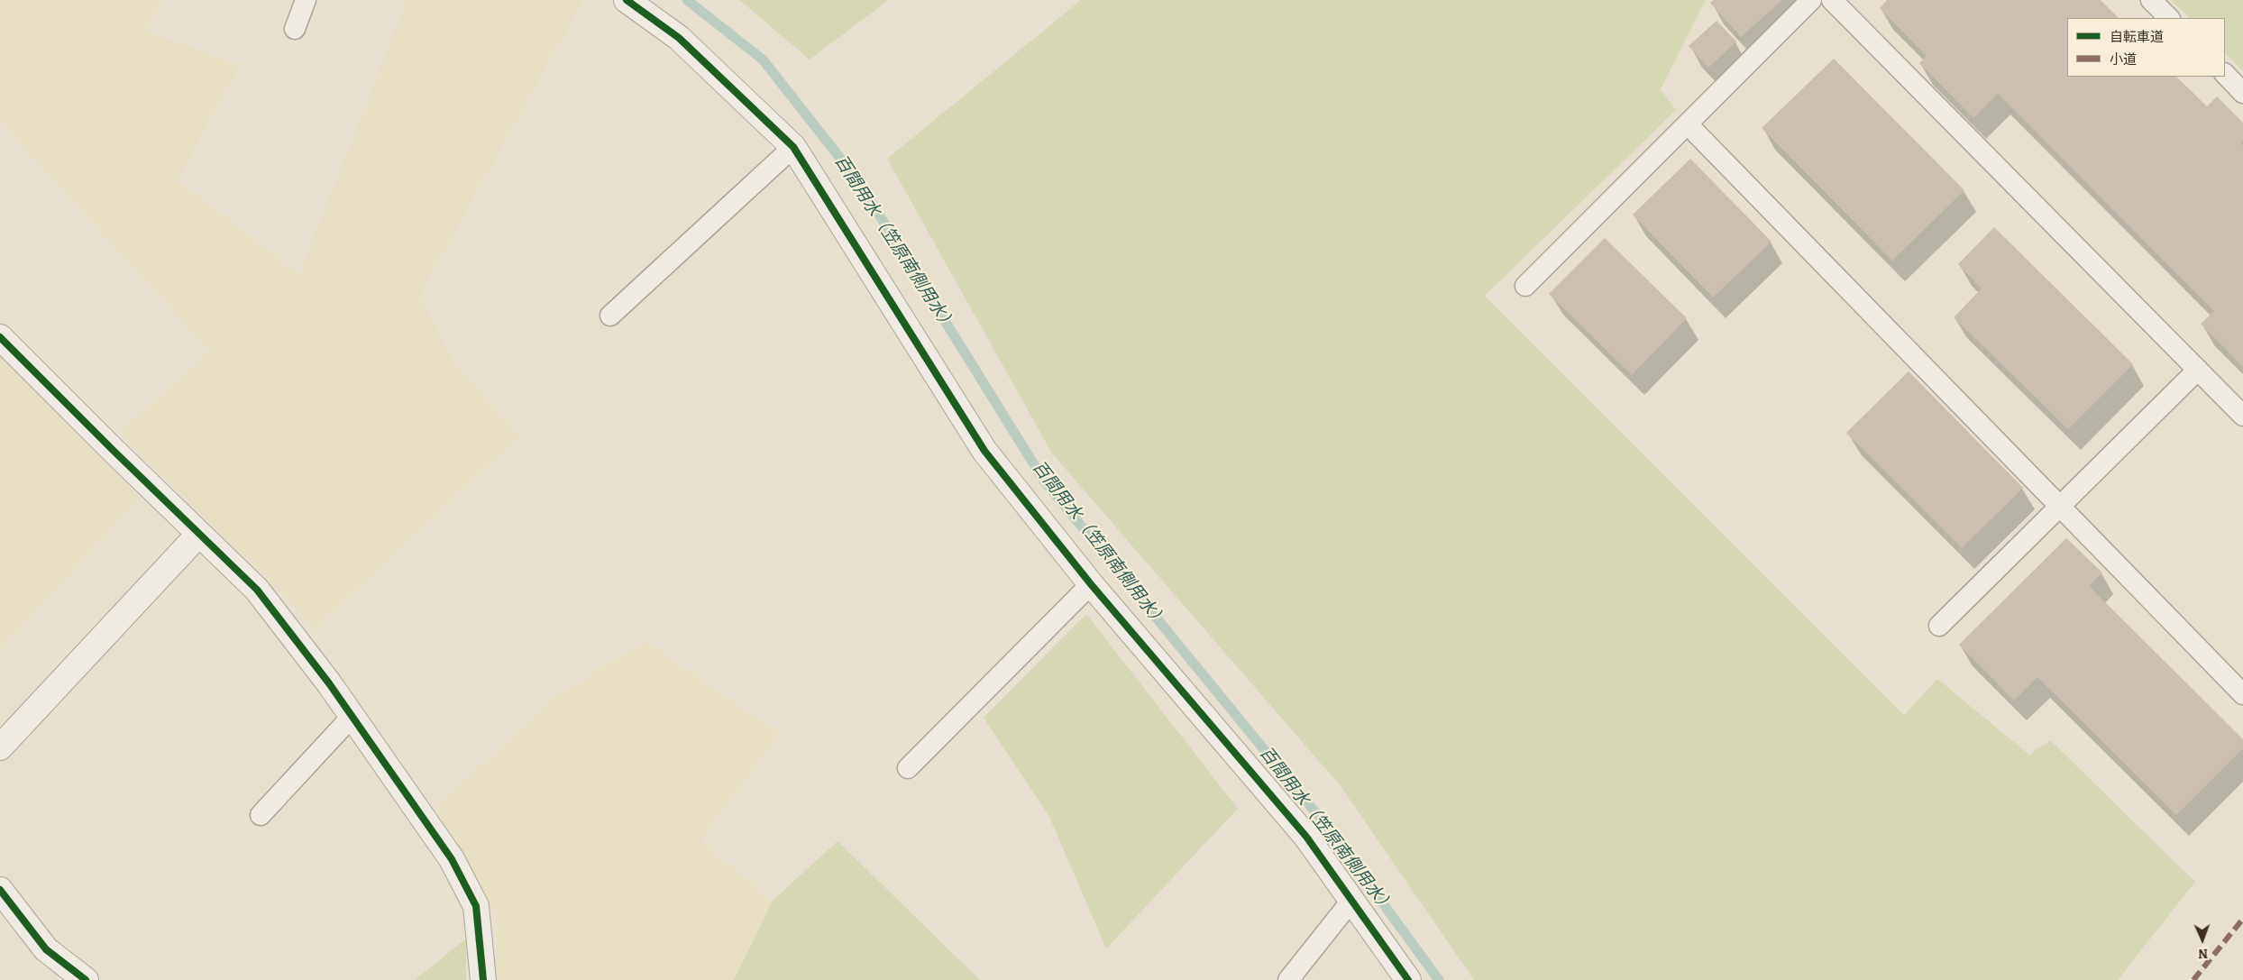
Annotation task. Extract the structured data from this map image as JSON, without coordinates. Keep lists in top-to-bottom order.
{
  "water": ["百間用水（笠原南側用水）"],
  "legend": ["自転車道", "小道"],
  "north": "bottom"
}
